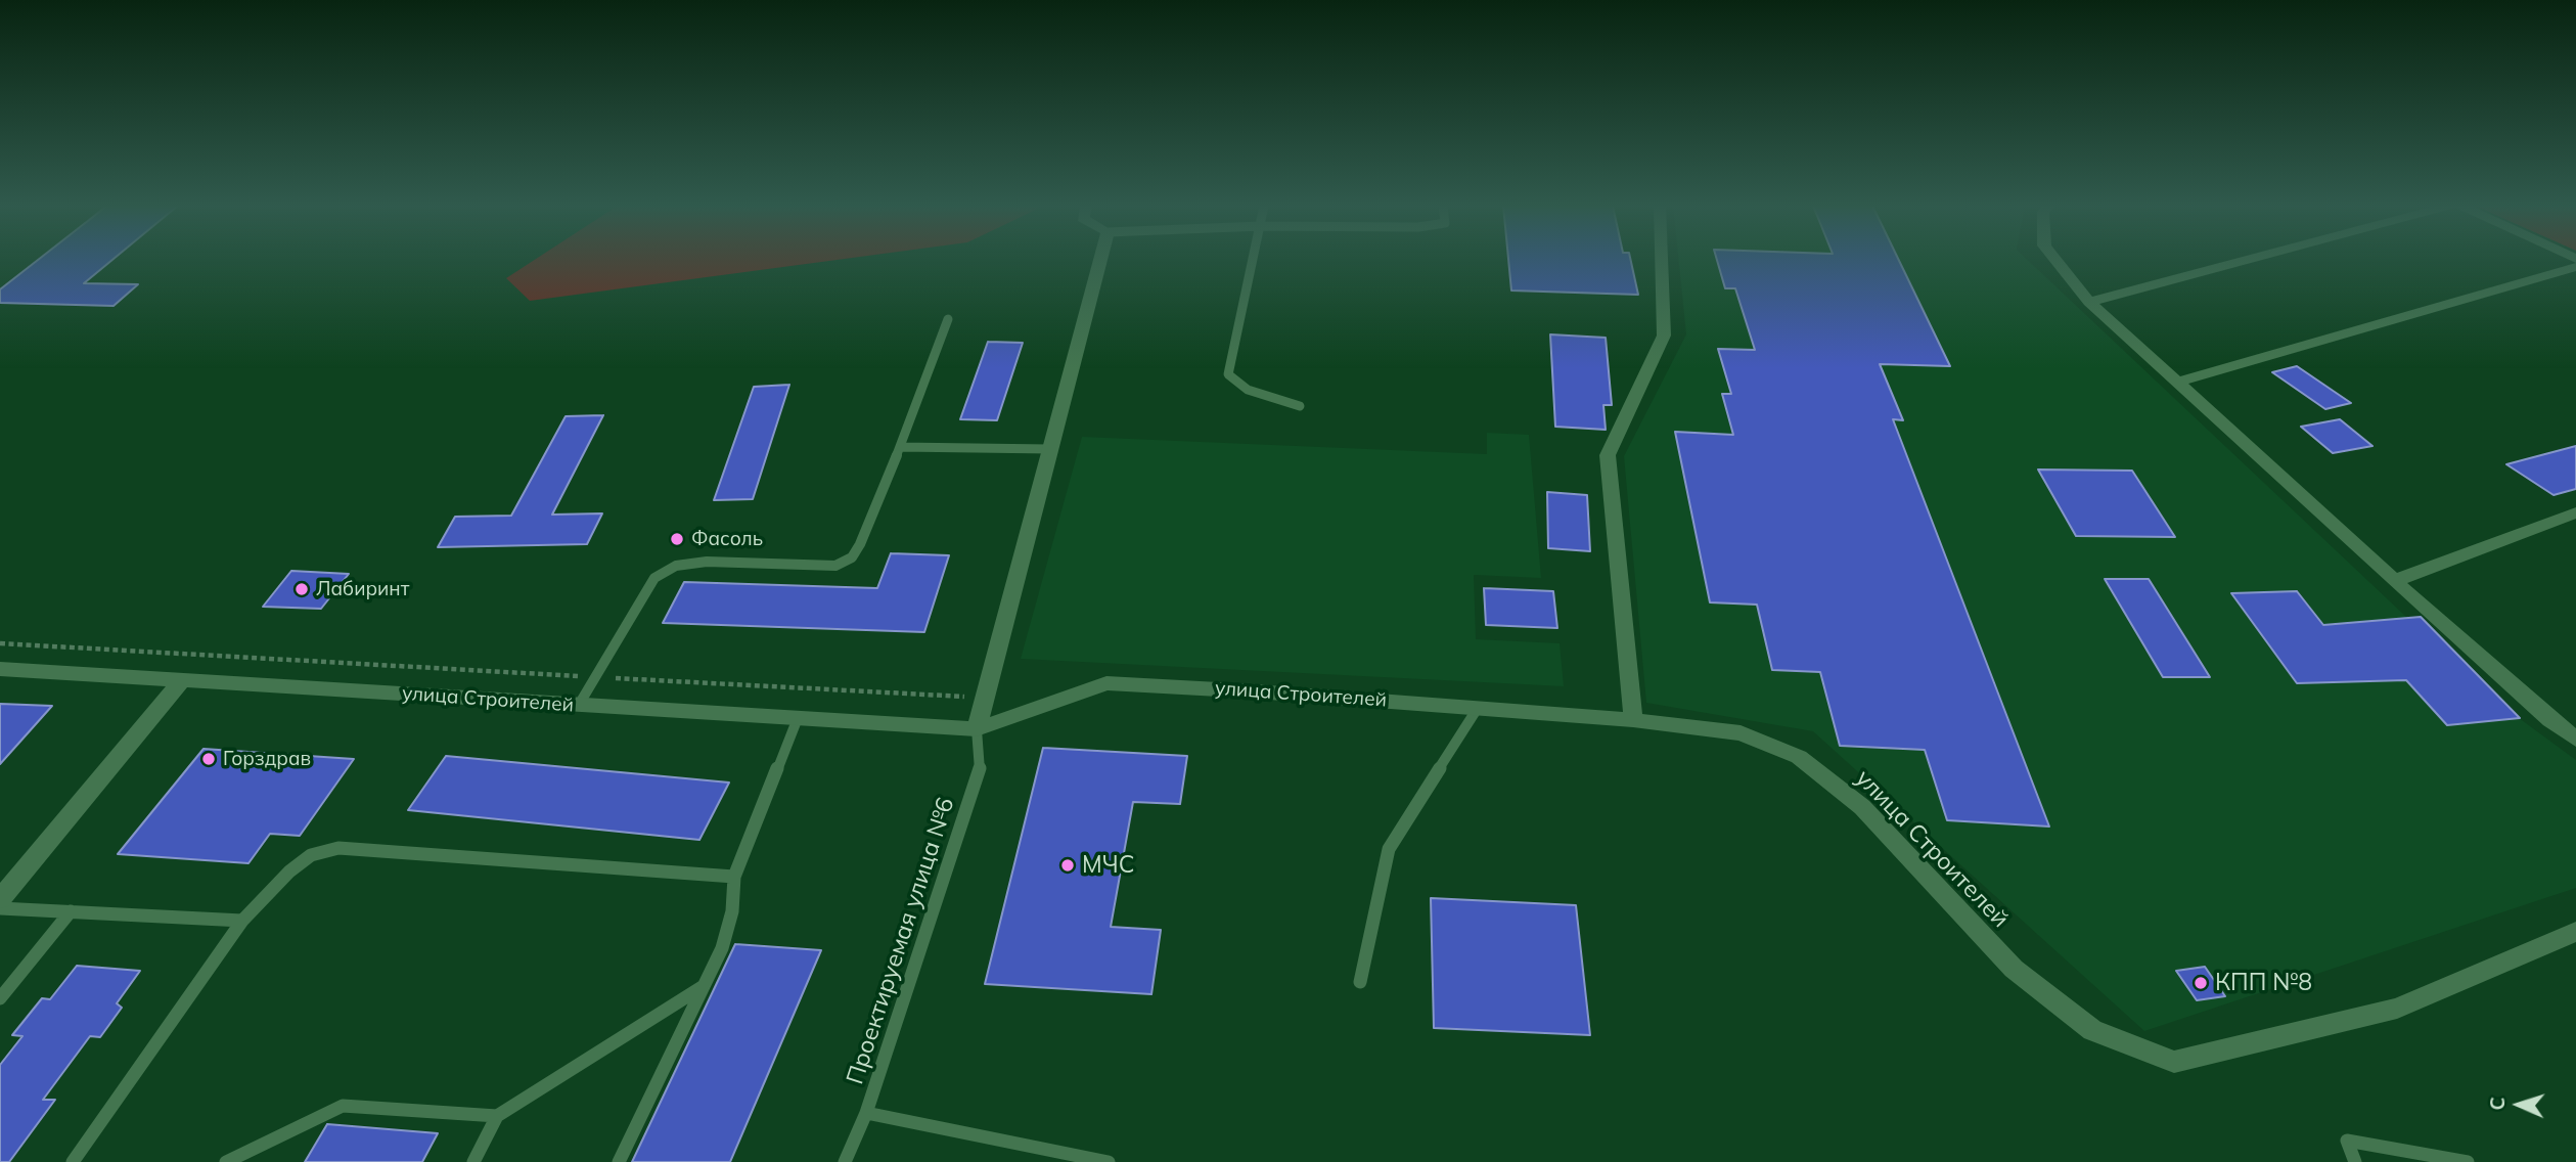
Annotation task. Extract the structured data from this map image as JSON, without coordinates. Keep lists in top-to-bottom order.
{
  "streets": {
    "street": ["улица Строителей"],
    "lane": ["Проектируемая улица №6"]
  },
  "crossings": [
    ["улица Строителей", "Проектируемая улица №6"]
  ],
  "places": [
    "Фасоль",
    "Лабиринт",
    "Горздрав",
    "МЧС",
    "КПП №8"
  ],
  "north": "left"
}
